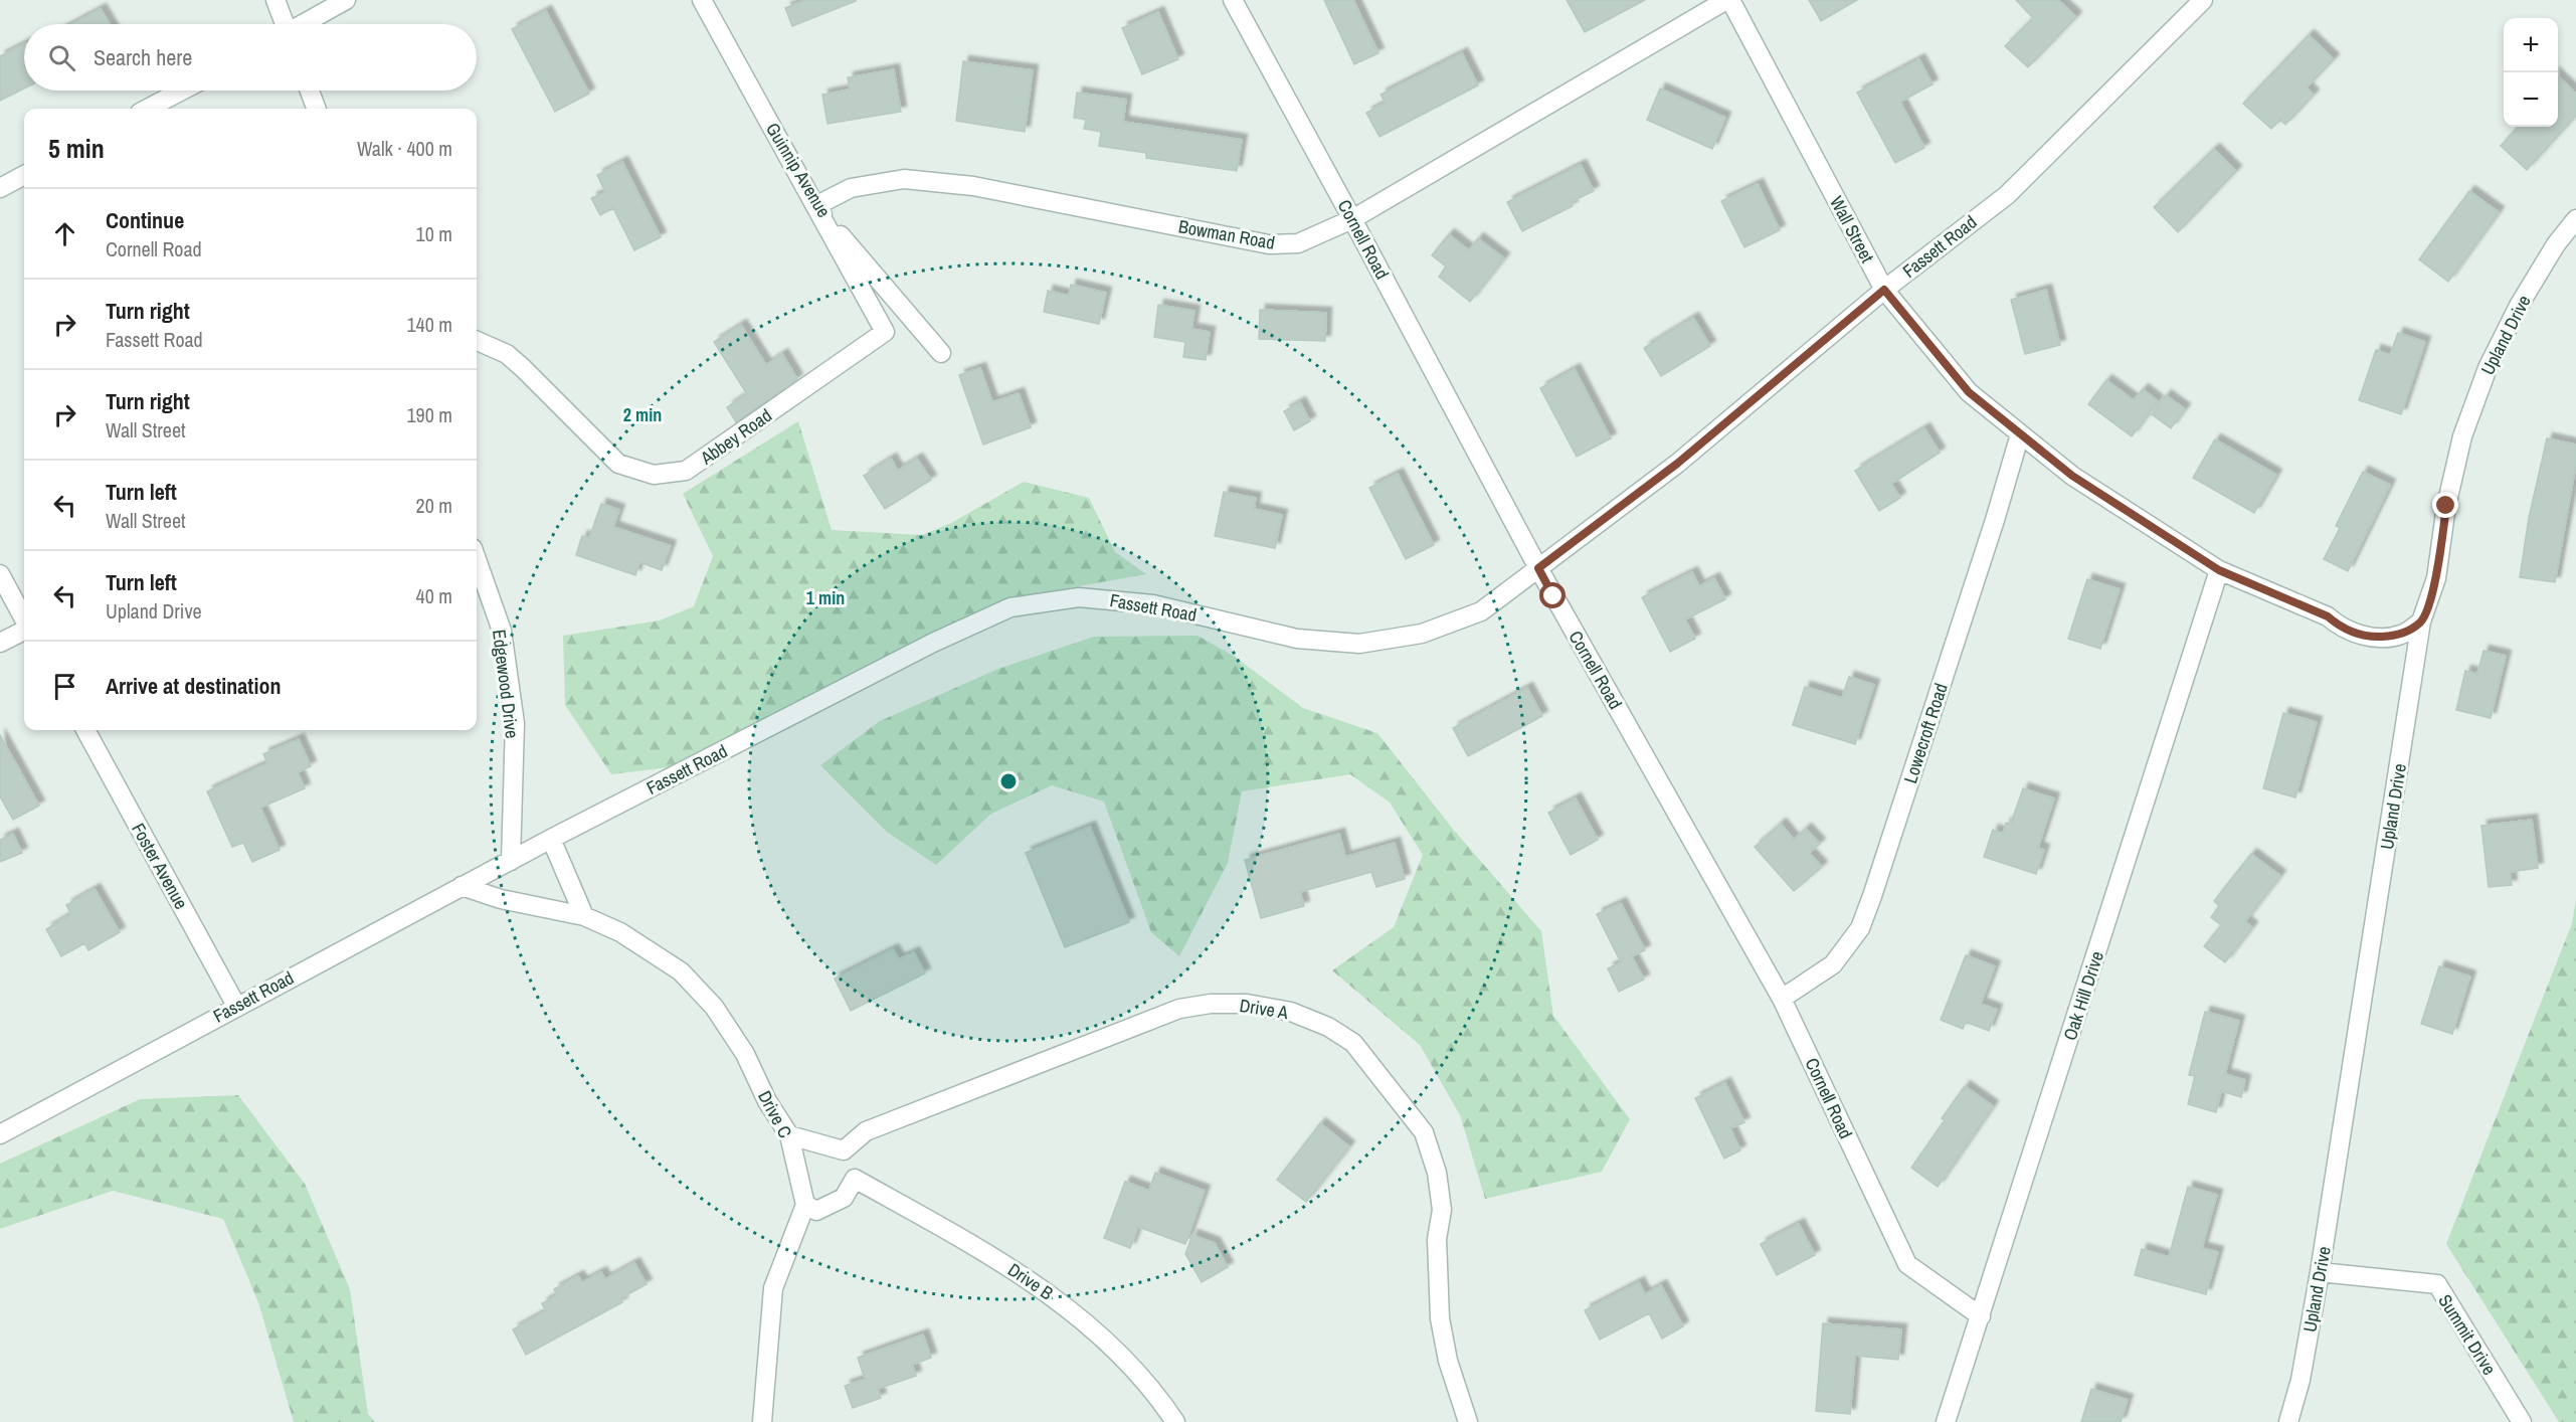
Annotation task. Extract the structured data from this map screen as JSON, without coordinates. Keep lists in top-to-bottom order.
{
  "streets": {
    "street": [
      "Guinnip Avenue",
      "Wall Street",
      "Bowman Road",
      "Cornell Road",
      "Fassett Road",
      "Upland Drive",
      "Abbey Road",
      "Edgewood Drive",
      "Lowecroft Road",
      "Foster Avenue",
      "Oak Hill Drive",
      "Drive A",
      "Drive C",
      "Drive B",
      "Summit Drive"
    ]
  },
  "crossings": [
    ["Guinnip Avenue", "Bowman Road"],
    ["Guinnip Avenue", "Abbey Road"],
    ["Wall Street", "Bowman Road"],
    ["Wall Street", "Fassett Road"],
    ["Wall Street", "Upland Drive"],
    ["Wall Street", "Lowecroft Road"],
    ["Wall Street", "Oak Hill Drive"],
    ["Bowman Road", "Cornell Road"],
    ["Bowman Road", "Abbey Road"],
    ["Cornell Road", "Fassett Road"],
    ["Cornell Road", "Lowecroft Road"],
    ["Cornell Road", "Oak Hill Drive"],
    ["Fassett Road", "Edgewood Drive"],
    ["Fassett Road", "Foster Avenue"],
    ["Fassett Road", "Drive C"],
    ["Upland Drive", "Summit Drive"]
  ],
  "page": {
    "map_buttons": ["+", "−"],
    "search": "Search here",
    "heading": ["5 min", "Walk · 400 m"],
    "list": [
      ["Continue", "Cornell Road", "10 m"],
      ["Turn right", "Fassett Road", "140 m"],
      ["Turn right", "Wall Street", "190 m"],
      ["Turn left", "Wall Street", "20 m"],
      ["Turn left", "Upland Drive", "40 m"],
      "Arrive at destination"
    ]
  },
  "rings": ["2 min", "1 min"]
}
